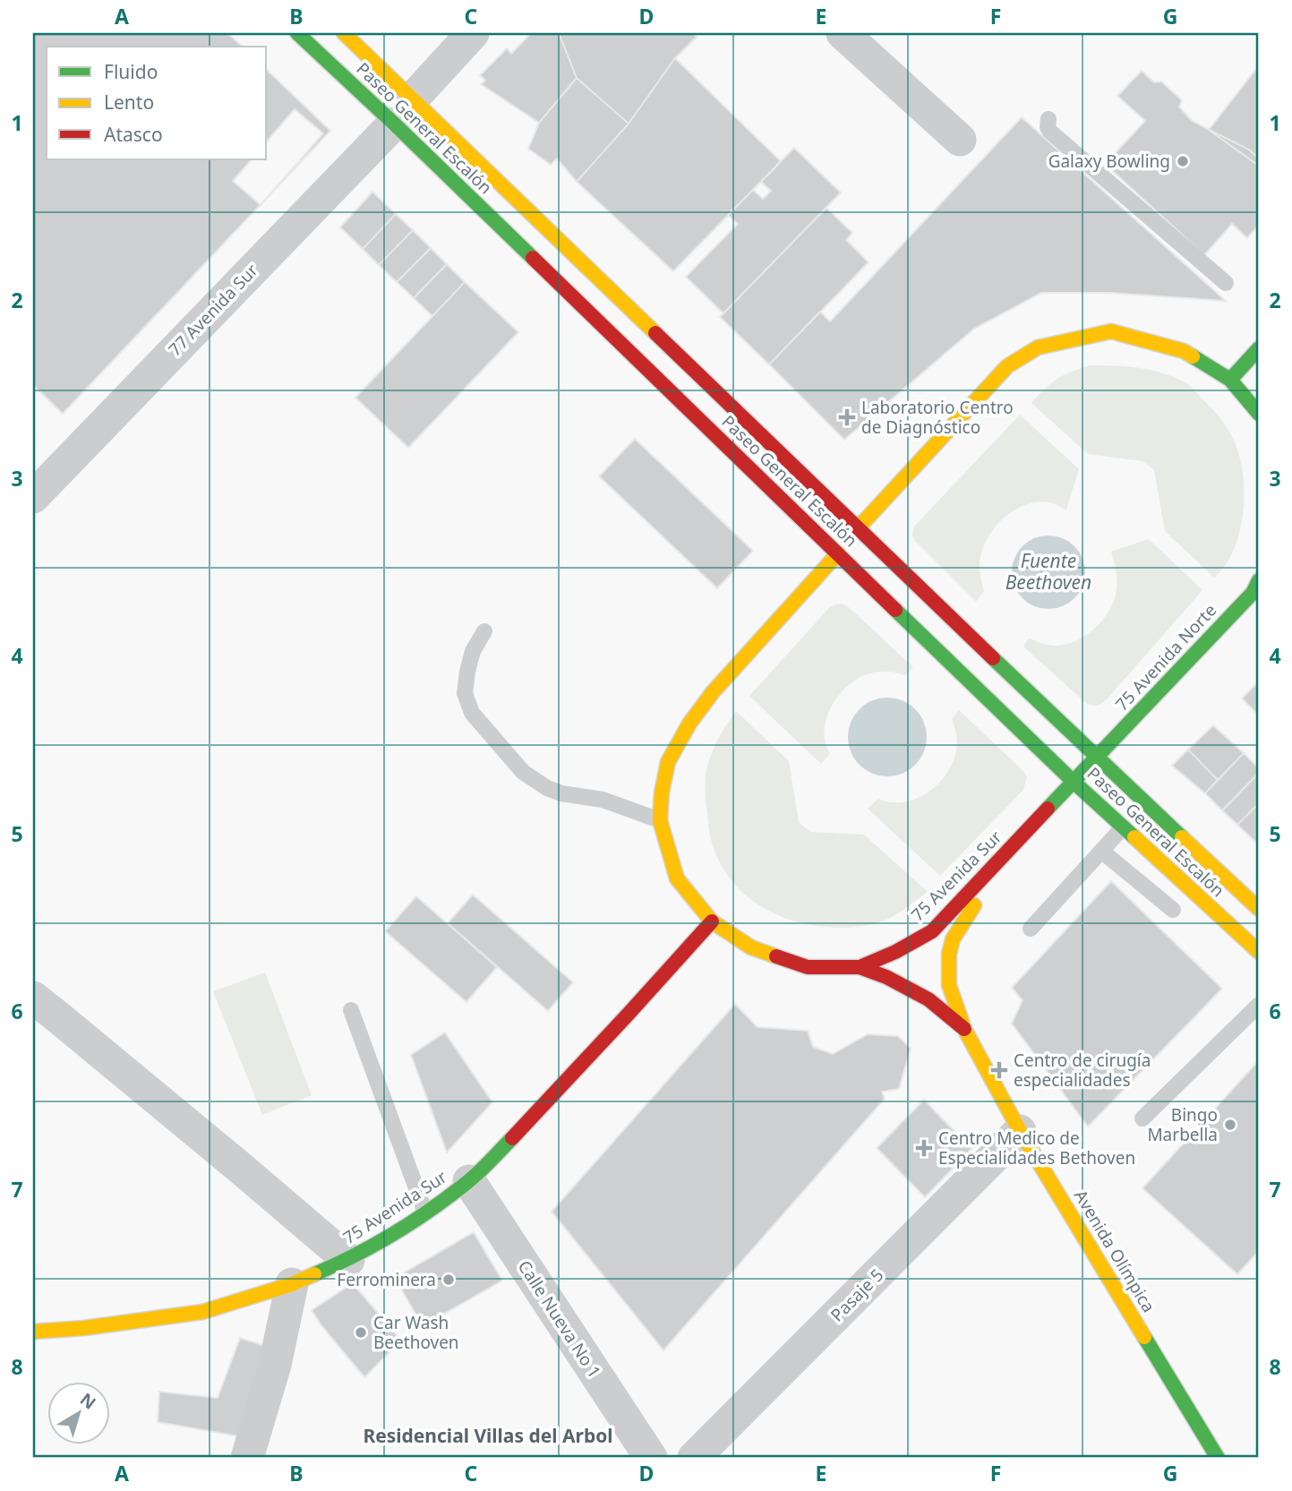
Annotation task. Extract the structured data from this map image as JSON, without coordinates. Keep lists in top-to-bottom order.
{
  "streets": {
    "main road": [
      "Paseo General Escalón",
      "75 Avenida Norte",
      "75 Avenida Sur",
      "Avenida Olímpica"
    ],
    "street": ["77 Avenida Sur", "Pasaje 5", "Calle Nueva No 1"]
  },
  "crossings": [
    ["Paseo General Escalón", "77 Avenida Sur"],
    ["Paseo General Escalón", "75 Avenida Norte"],
    ["Paseo General Escalón", "75 Avenida Sur"],
    ["75 Avenida Norte", "75 Avenida Sur"],
    ["75 Avenida Sur", "Avenida Olímpica"],
    ["75 Avenida Sur", "Calle Nueva No 1"],
    ["Avenida Olímpica", "Pasaje 5"]
  ],
  "districts": ["Residencial Villas del Arbol"],
  "water": ["Fuente Beethoven"],
  "places": {
    "other": [
      "Galaxy Bowling",
      "Bingo Marbella",
      "Ferrominera",
      "Car Wash Beethoven"
    ],
    "health": ["Laboratorio Centro de Diagnóstico", "Centro de cirugía especialidades", "Centro Medico de Especialidades Bethoven"]
  },
  "legend": ["Fluido", "Lento", "Atasco"],
  "north": "top right",
  "grid": {
    "columns": [
      "A",
      "B",
      "C",
      "D",
      "E",
      "F",
      "G"
    ],
    "rows": [
      "1",
      "2",
      "3",
      "4",
      "5",
      "6",
      "7",
      "8"
    ]
  }
}
